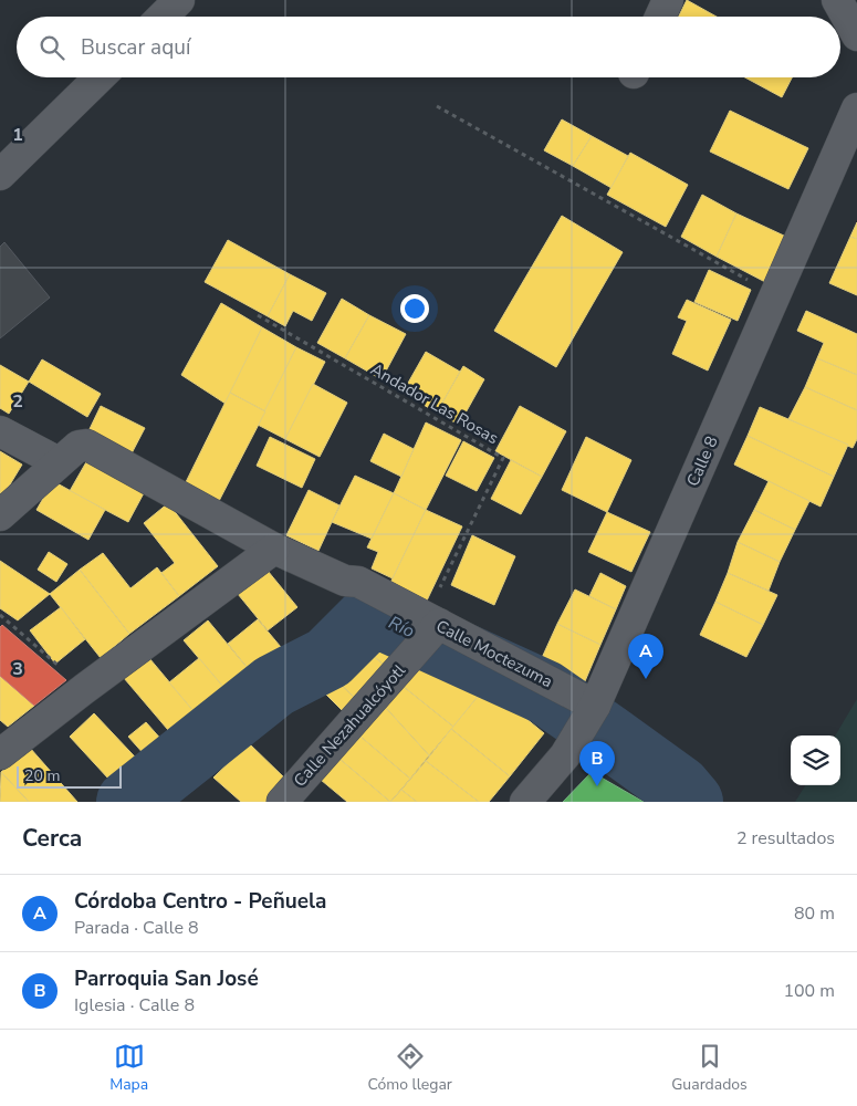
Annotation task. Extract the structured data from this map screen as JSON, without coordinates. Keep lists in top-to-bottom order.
{
  "streets": {
    "street": ["Calle 8", "Calle Moctezuma", "Calle Nezahualcóyotl"],
    "path": ["Andador Las Rosas"]
  },
  "crossings": [
    ["Andador Las Rosas", "Calle Moctezuma"],
    ["Andador Las Rosas", "Calle Nezahualcóyotl"],
    ["Calle 8", "Calle Moctezuma"],
    ["Calle Moctezuma", "Calle Nezahualcóyotl"]
  ],
  "water": ["Río"],
  "scale_bar": "20 m",
  "page": {
    "search": "Buscar aquí",
    "pins": ["A", "B"],
    "scale": "20 m",
    "heading": ["Cerca", "2 resultados"],
    "list": [
      {
        "mark": "A",
        "name": "Córdoba Centro - Peñuela",
        "note": "Parada · Calle 8",
        "value": "80 m"
      },
      {
        "mark": "B",
        "name": "Parroquia San José",
        "note": "Iglesia · Calle 8",
        "value": "100 m"
      }
    ],
    "nav": ["Mapa", "Cómo llegar", "Guardados"]
  },
  "grid": {
    "rows": ["1", "2", "3"]
  }
}
